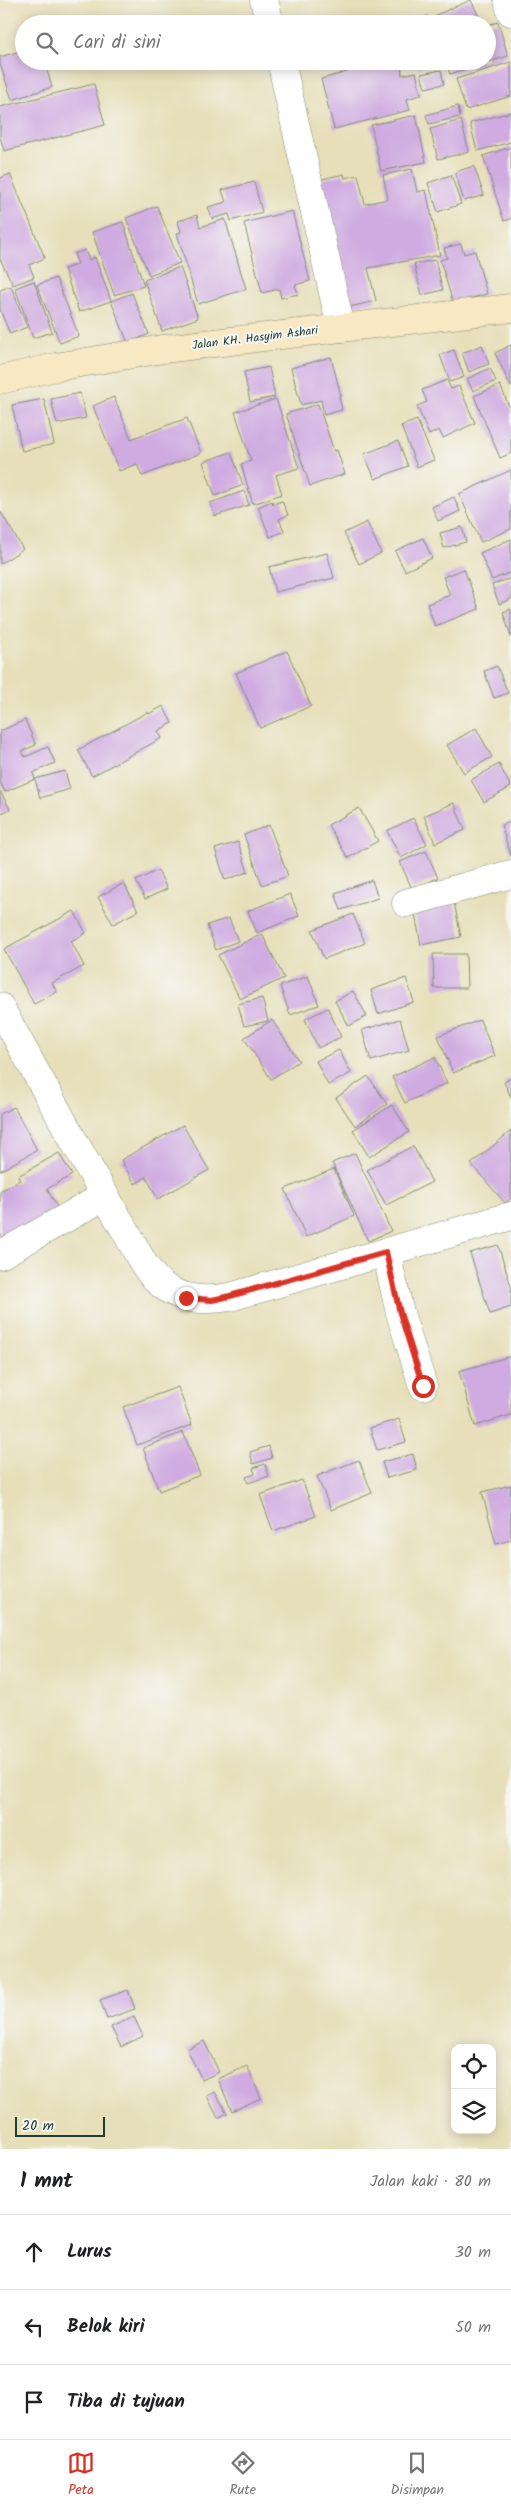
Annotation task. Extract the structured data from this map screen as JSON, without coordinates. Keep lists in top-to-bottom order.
{
  "streets": {
    "street": ["Jalan KH. Hasyim Ashari"]
  },
  "scale_bar": "20 m",
  "page": {
    "search": "Cari di sini",
    "scale": "20 m",
    "heading": ["1 mnt", "Jalan kaki · 80 m"],
    "list": [
      ["Lurus", "30 m"],
      ["Belok kiri", "50 m"],
      "Tiba di tujuan"
    ],
    "nav": ["Peta", "Rute", "Disimpan"]
  }
}
